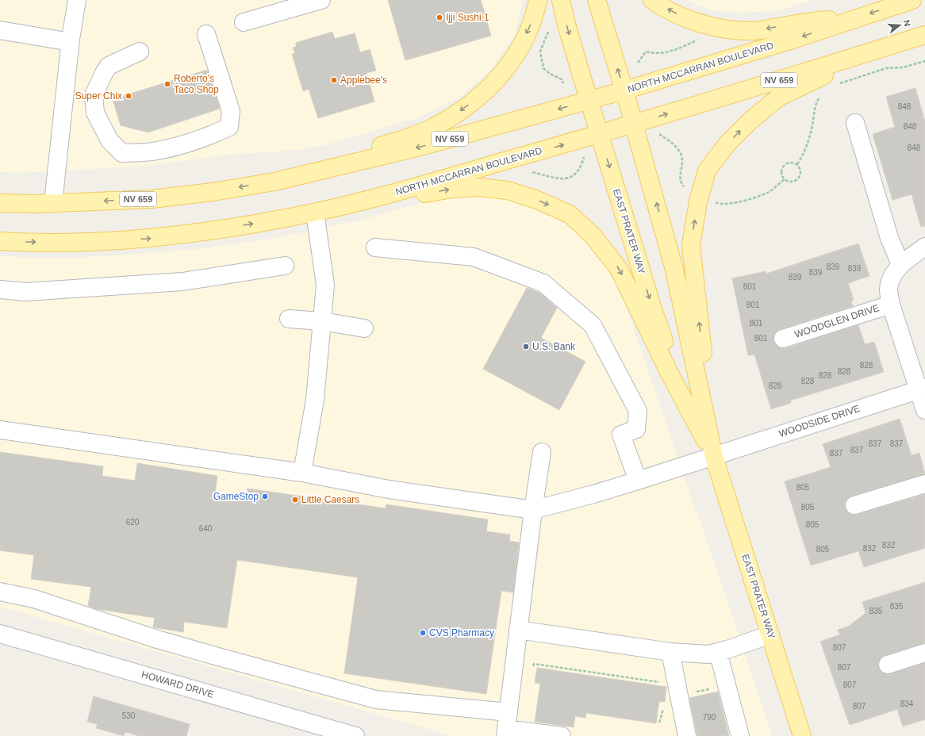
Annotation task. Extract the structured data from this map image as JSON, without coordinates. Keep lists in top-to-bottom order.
{
  "streets": {
    "main road": ["NORTH MCCARRAN BOULEVARD", "NV 659", "EAST PRATER WAY"],
    "street": ["WOODGLEN DRIVE", "WOODSIDE DRIVE", "HOWARD DRIVE"]
  },
  "crossings": [
    ["NORTH MCCARRAN BOULEVARD", "EAST PRATER WAY"],
    ["EAST PRATER WAY", "WOODSIDE DRIVE"]
  ],
  "places": [
    "Ijji Sushi 1",
    "Applebee's",
    "Roberto's Taco Shop",
    "Super Chix",
    "U.S. Bank",
    "GameStop",
    "Little Caesars",
    "CVS Pharmacy"
  ],
  "house_numbers": [
    "848",
    "848",
    "848",
    "839",
    "839",
    "839",
    "839",
    "801",
    "801",
    "801",
    "801",
    "828",
    "828",
    "828",
    "828",
    "828",
    "837",
    "837",
    "837",
    "837",
    "805",
    "805",
    "620",
    "805",
    "640",
    "832",
    "832",
    "805",
    "835",
    "835",
    "807",
    "807",
    "807",
    "834",
    "807",
    "530",
    "790"
  ],
  "north": "right"
}
